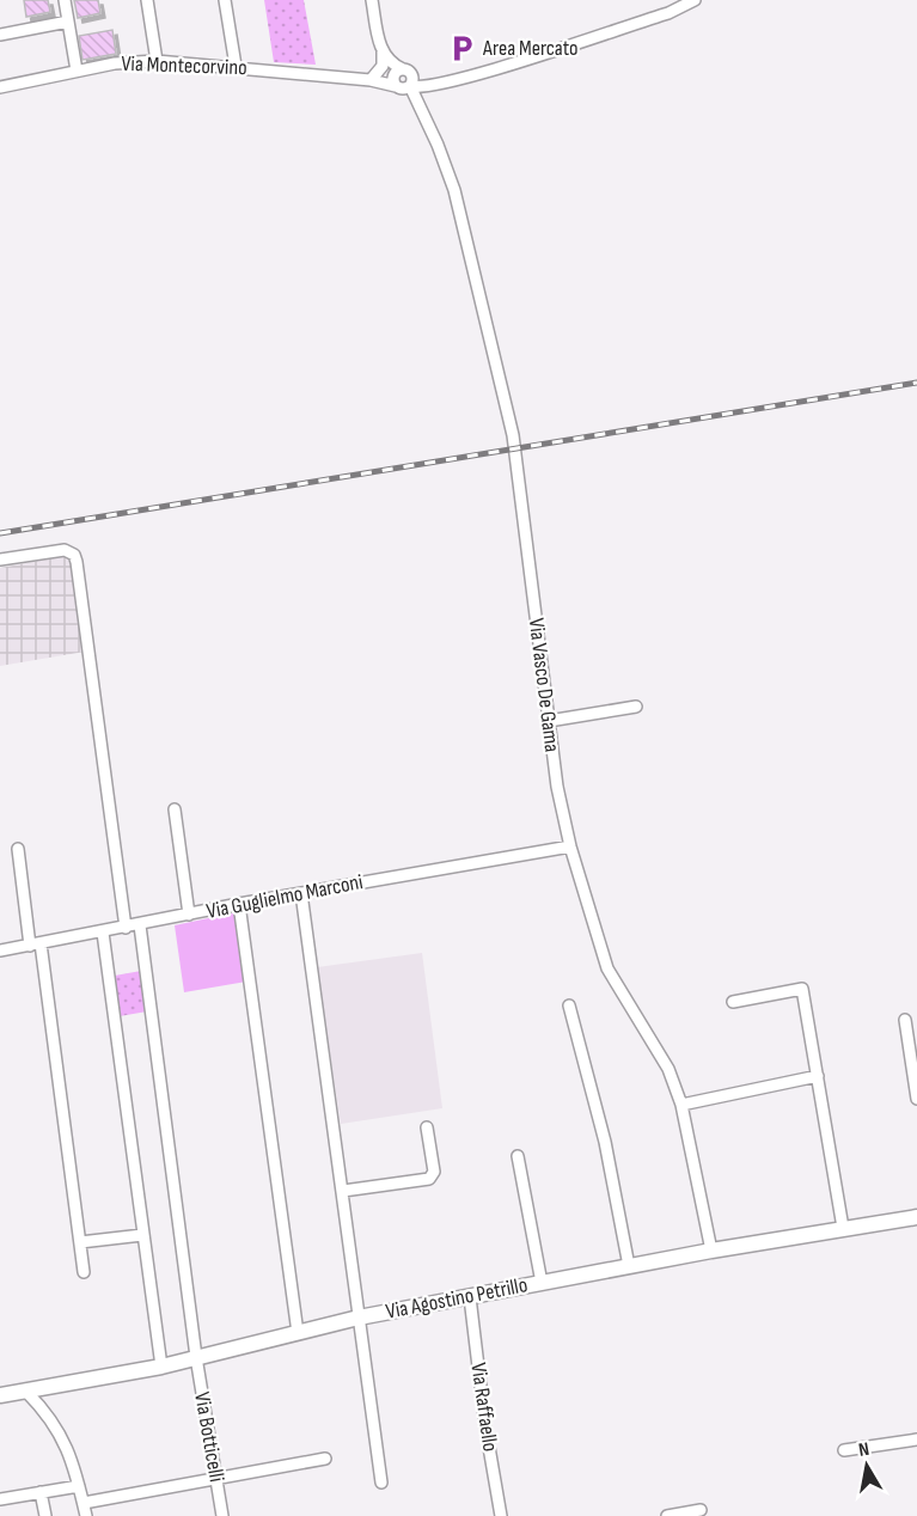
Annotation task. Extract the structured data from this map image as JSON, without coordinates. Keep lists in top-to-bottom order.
{
  "streets": {
    "street": [
      "Via Montecorvino",
      "Via Vasco De Gama",
      "Via Guglielmo Marconi",
      "Via Agostino Petrillo",
      "Via Raffaello",
      "Via Botticelli"
    ]
  },
  "crossings": [
    ["Via Montecorvino", "Via Vasco De Gama"],
    ["Via Vasco De Gama", "Via Guglielmo Marconi"],
    ["Via Vasco De Gama", "Via Agostino Petrillo"],
    ["Via Guglielmo Marconi", "Via Botticelli"],
    ["Via Agostino Petrillo", "Via Raffaello"],
    ["Via Agostino Petrillo", "Via Botticelli"]
  ],
  "places": {
    "parking": ["Area Mercato"]
  },
  "north": "top"
}
